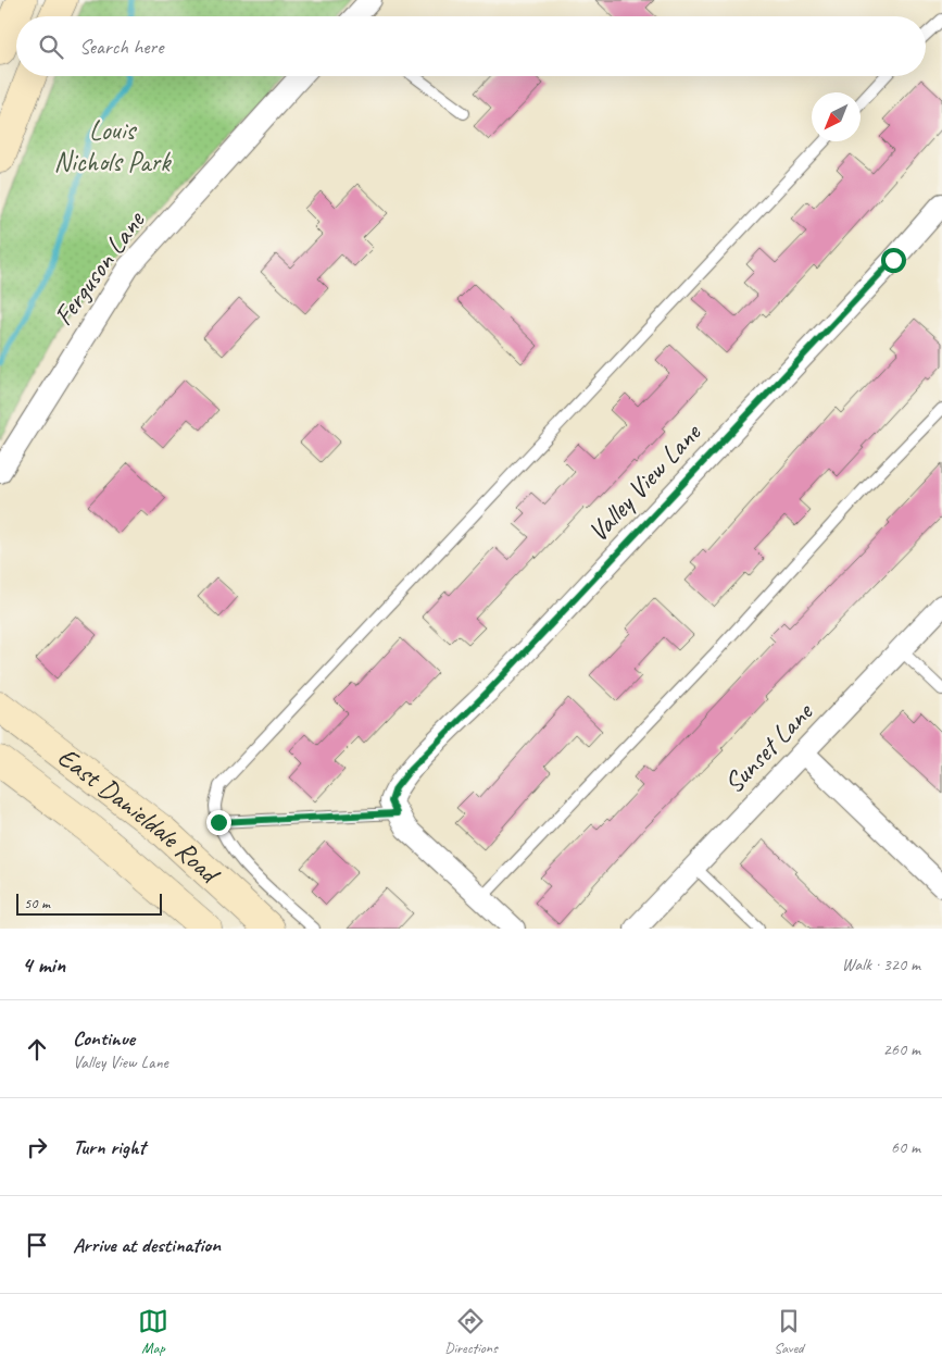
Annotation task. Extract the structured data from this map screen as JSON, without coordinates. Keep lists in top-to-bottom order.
{
  "streets": {
    "main road": ["East Danieldale Road"],
    "street": ["Ferguson Lane", "Valley View Lane", "Sunset Lane"]
  },
  "parks": ["Louis Nichols Park"],
  "scale_bar": "50 m",
  "north": "bottom left",
  "page": {
    "search": "Search here",
    "scale": "50 m",
    "heading": ["4 min", "Walk · 320 m"],
    "list": [
      ["Continue", "Valley View Lane", "260 m"],
      ["Turn right", "60 m"],
      "Arrive at destination"
    ],
    "nav": ["Map", "Directions", "Saved"]
  }
}
